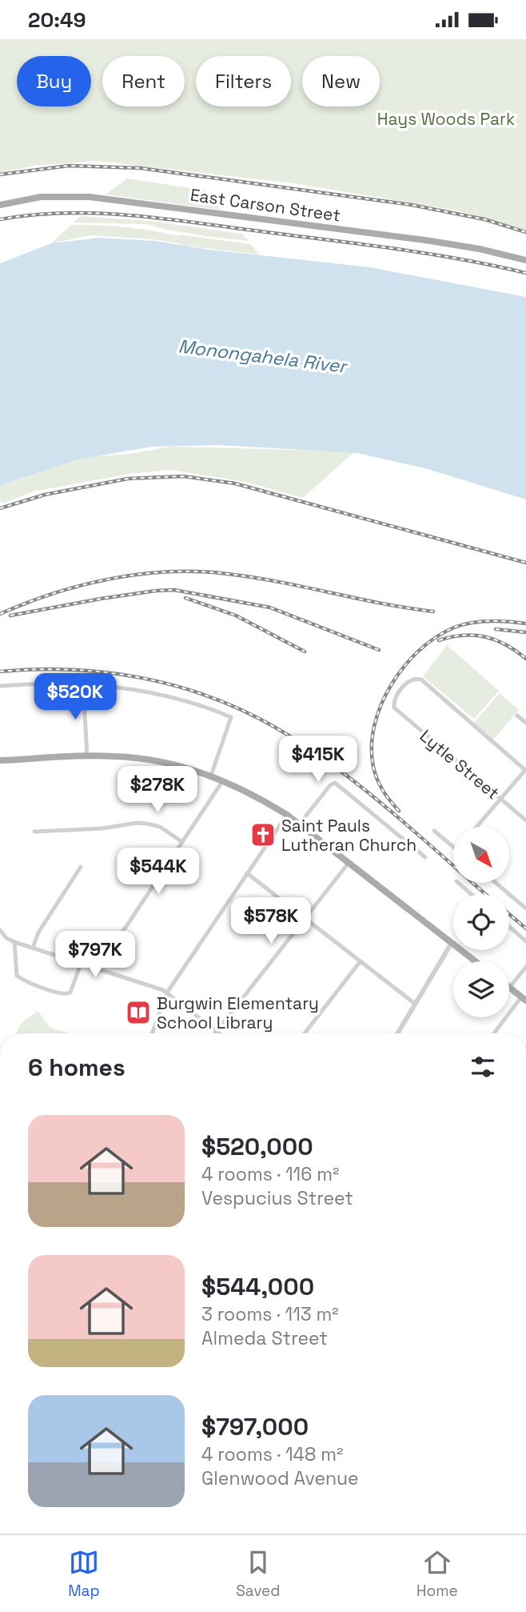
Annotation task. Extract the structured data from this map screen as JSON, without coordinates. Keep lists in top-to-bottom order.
{
  "streets": {
    "main road": ["East Carson Street"],
    "street": ["Lytle Street"]
  },
  "water": ["Monongahela River"],
  "parks": ["Hays Woods Park"],
  "places": {
    "church": ["Saint Pauls Lutheran Church"],
    "library": ["Burgwin Elementary School Library"]
  },
  "north": "bottom right",
  "page": {
    "status": "20:49",
    "chip": [
      "Buy",
      "Rent",
      "Filters",
      "New"
    ],
    "price": [
      "$520K",
      "$415K",
      "$278K",
      "$544K",
      "$578K",
      "$797K"
    ],
    "heading": "6 homes",
    "list": [
      {
        "name": "$520,000",
        "note": "4 rooms · 116 m² · Vespucius Street"
      },
      {
        "name": "$544,000",
        "note": "3 rooms · 113 m² · Almeda Street"
      },
      {
        "name": "$797,000",
        "note": "4 rooms · 148 m² · Glenwood Avenue"
      }
    ],
    "tabs": ["Map", "Saved", "Home"]
  }
}
